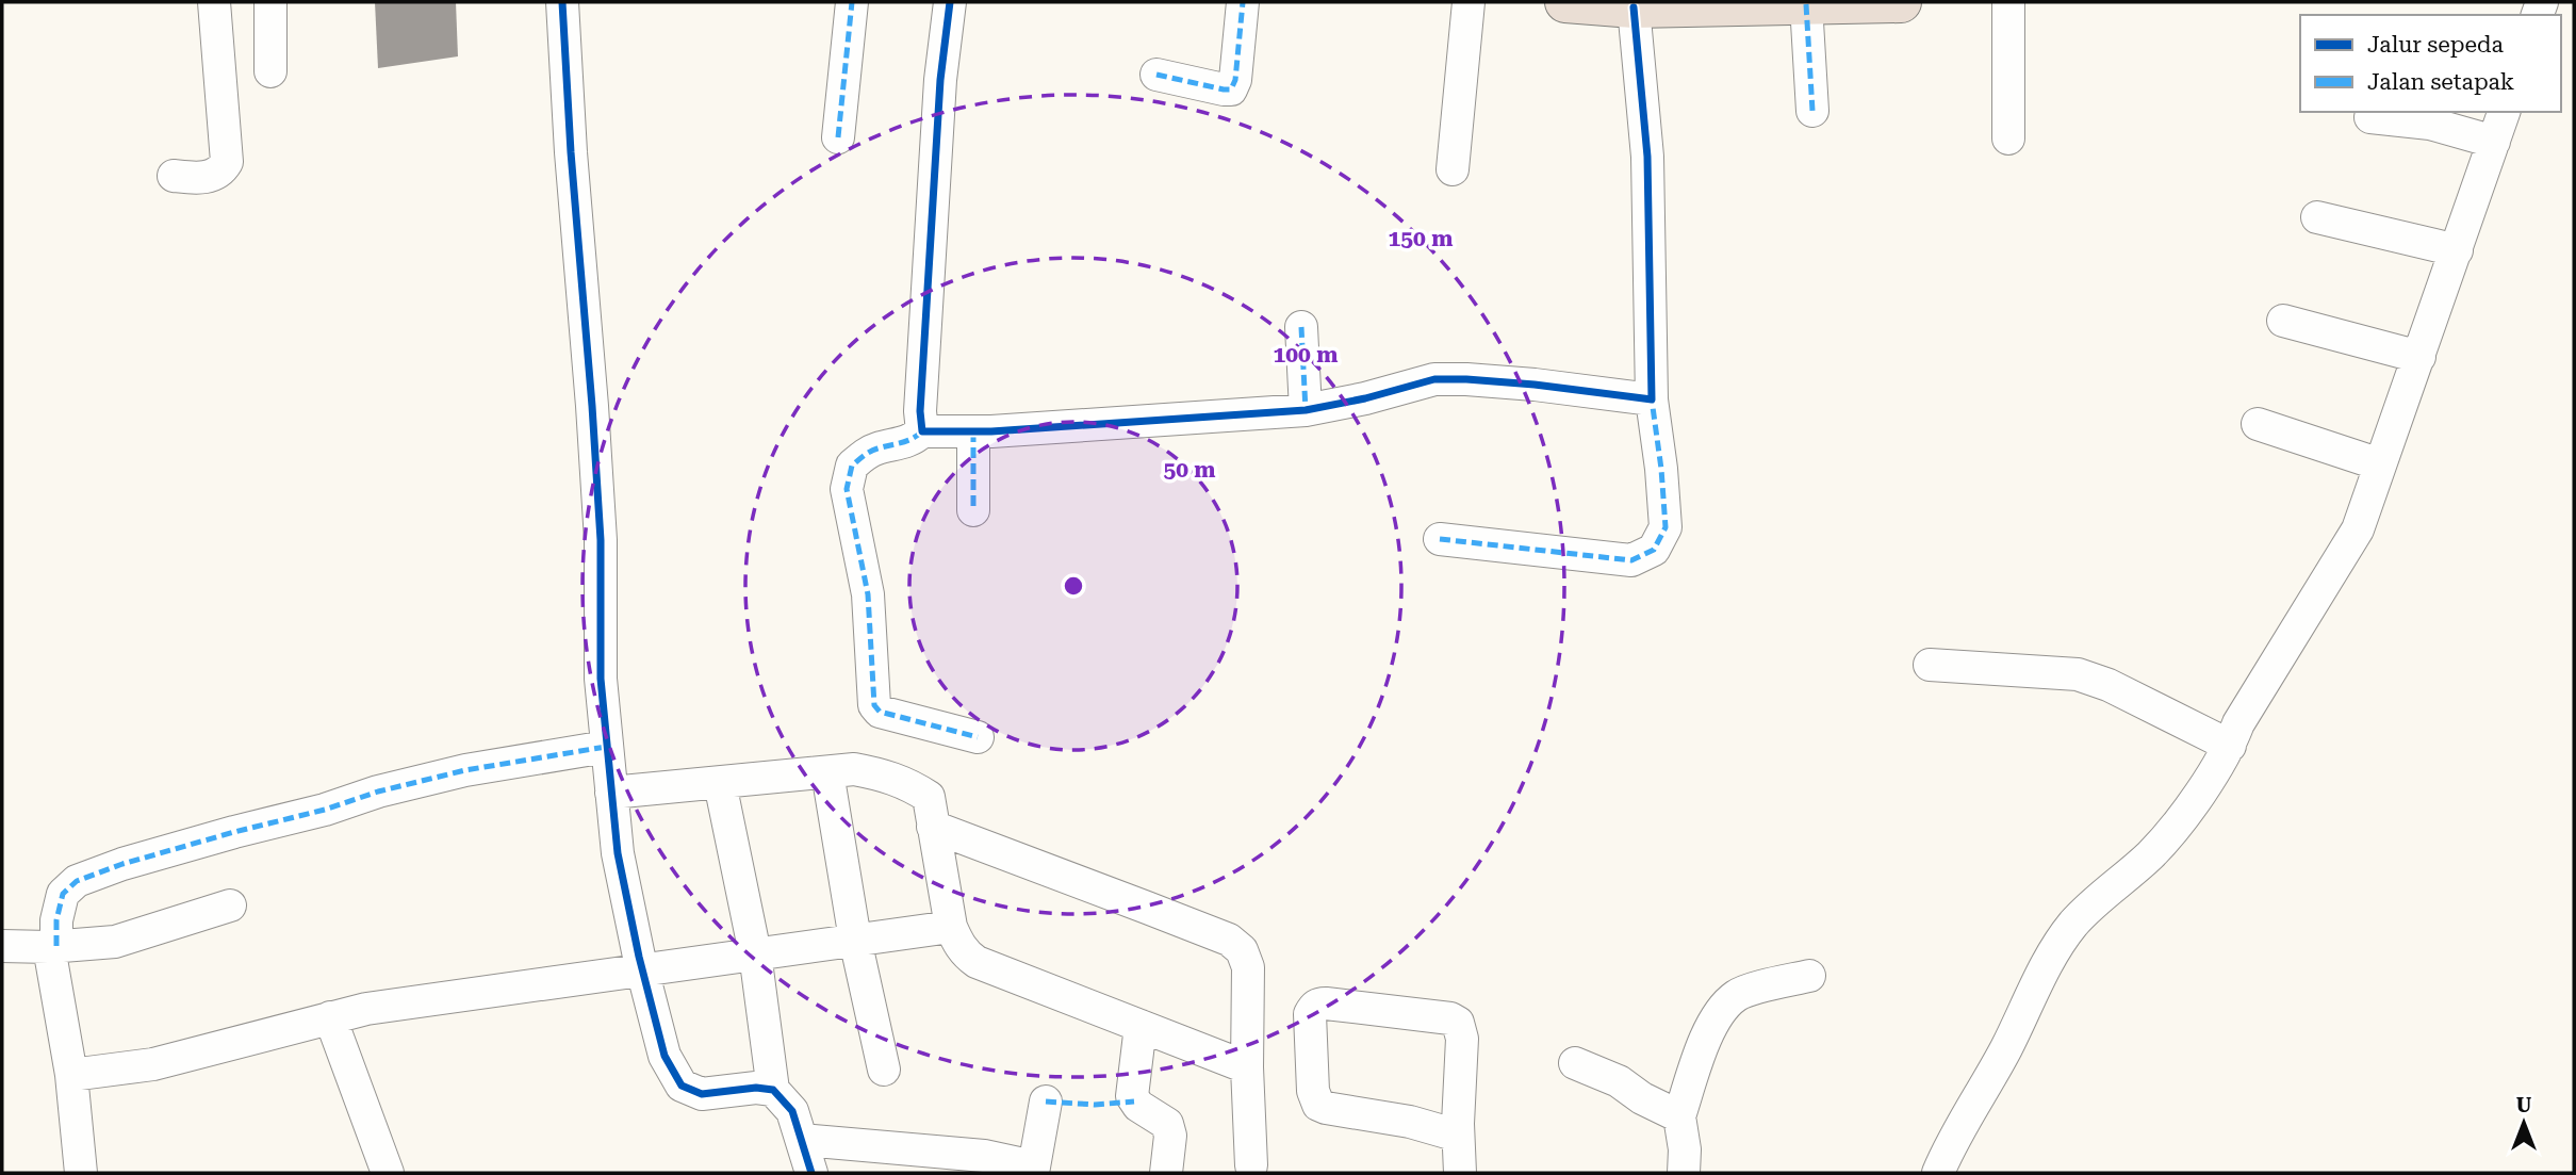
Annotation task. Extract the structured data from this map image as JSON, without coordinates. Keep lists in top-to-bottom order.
{
  "legend": ["Jalur sepeda", "Jalan setapak"],
  "north": "top",
  "rings": ["150 m", "100 m", "50 m"]
}
